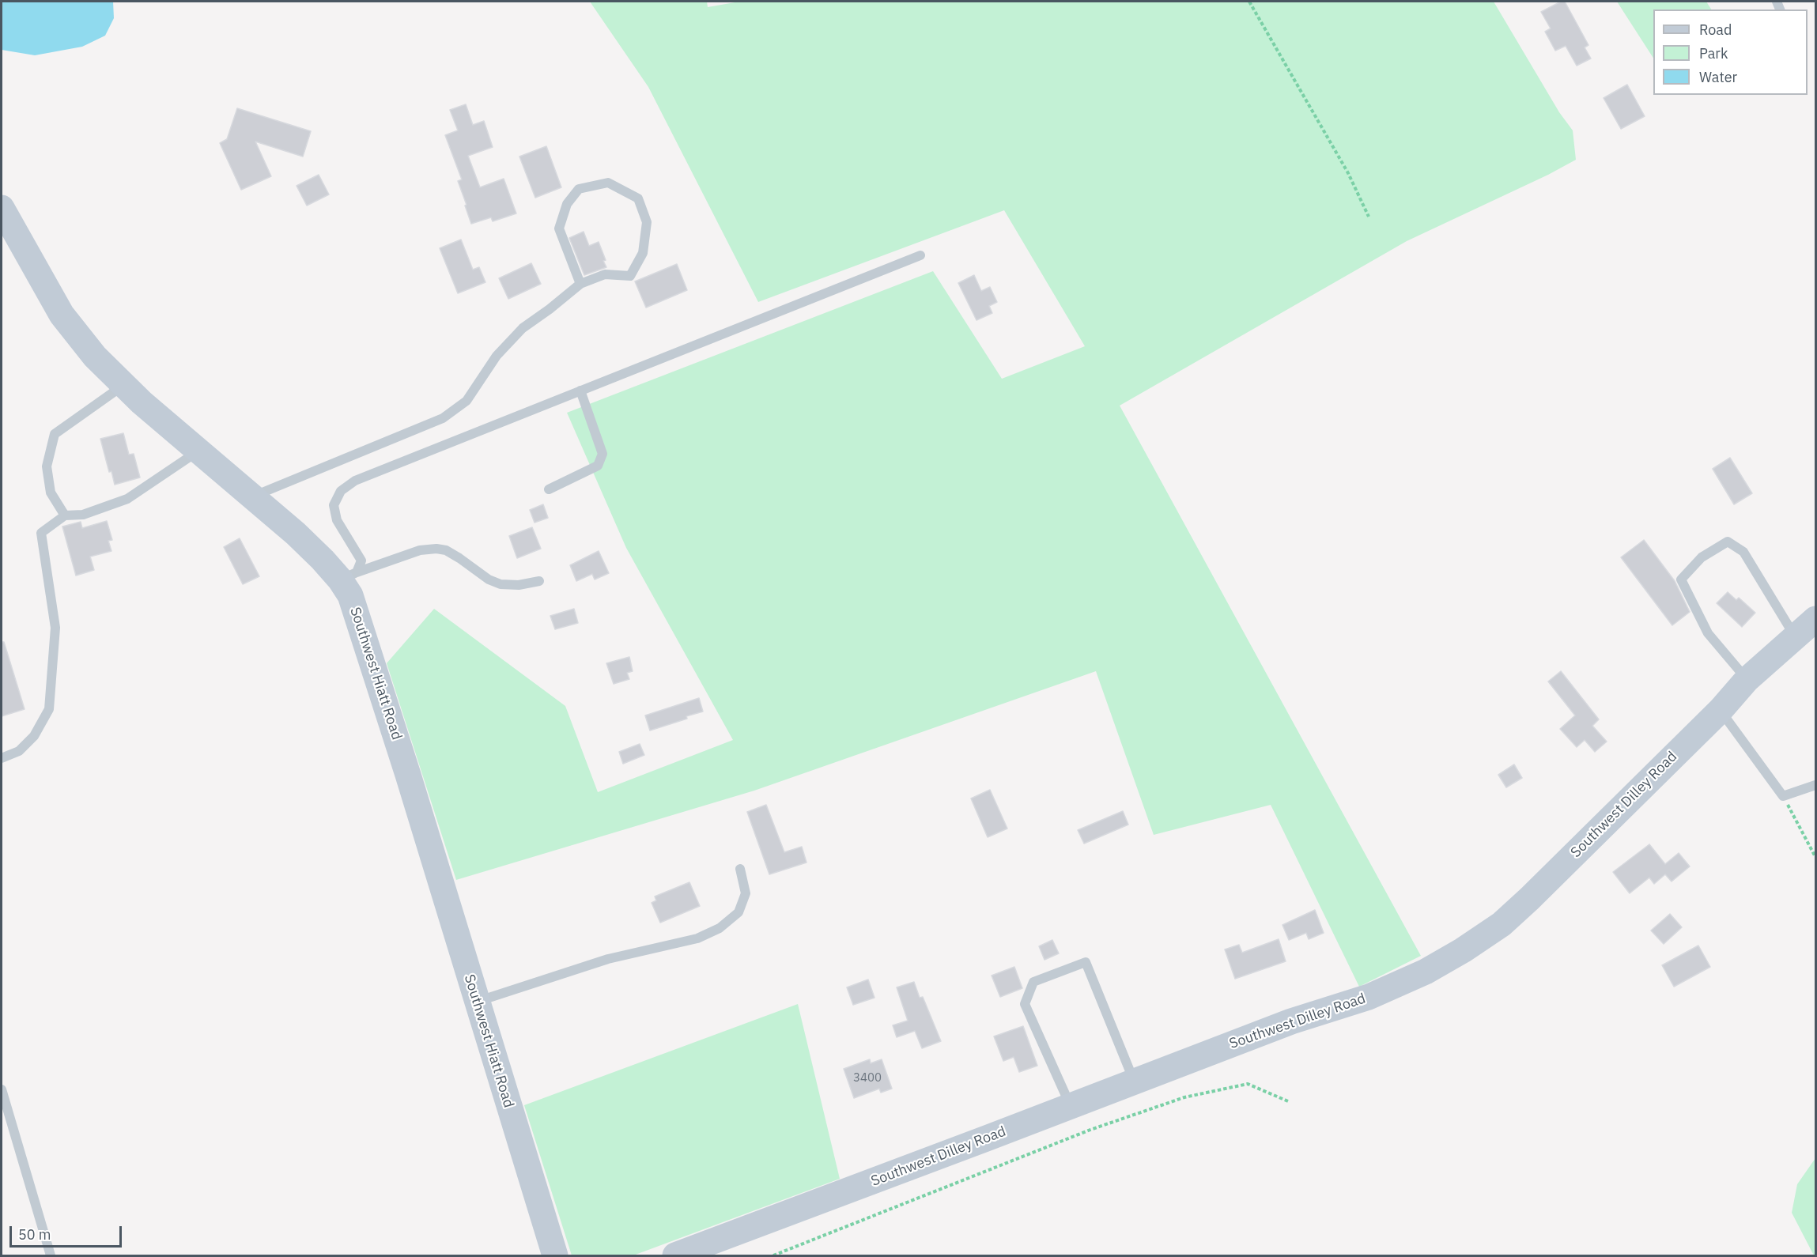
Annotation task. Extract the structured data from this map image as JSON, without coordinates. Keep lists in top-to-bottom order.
{
  "streets": {
    "street": ["Southwest Hiatt Road", "Southwest Dilley Road"]
  },
  "house_numbers": ["3400"],
  "legend": ["Road", "Park", "Water"],
  "scale_bar": "50 m"
}
